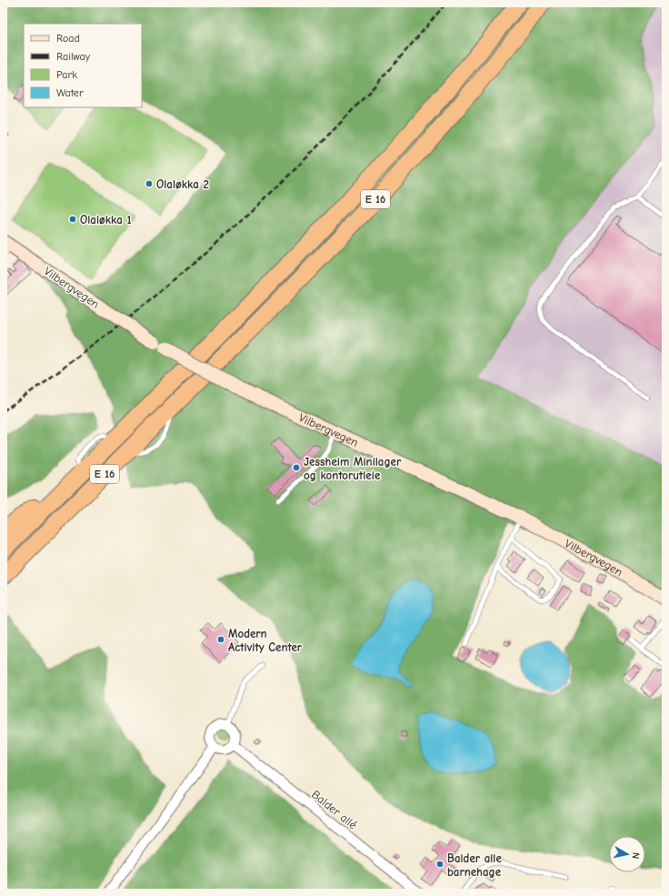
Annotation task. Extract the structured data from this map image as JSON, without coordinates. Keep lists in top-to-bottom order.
{
  "streets": {
    "highway": ["E 16"],
    "main road": ["Vilbergvegen"],
    "street": ["Balder allé"]
  },
  "places": [
    "Olaløkka 2",
    "Olaløkka 1",
    "Jessheim Minilager og kontorutleie",
    "Modern Activity Center",
    "Balder alle barnehage"
  ],
  "legend": [
    "Road",
    "Railway",
    "Park",
    "Water"
  ],
  "north": "right"
}
